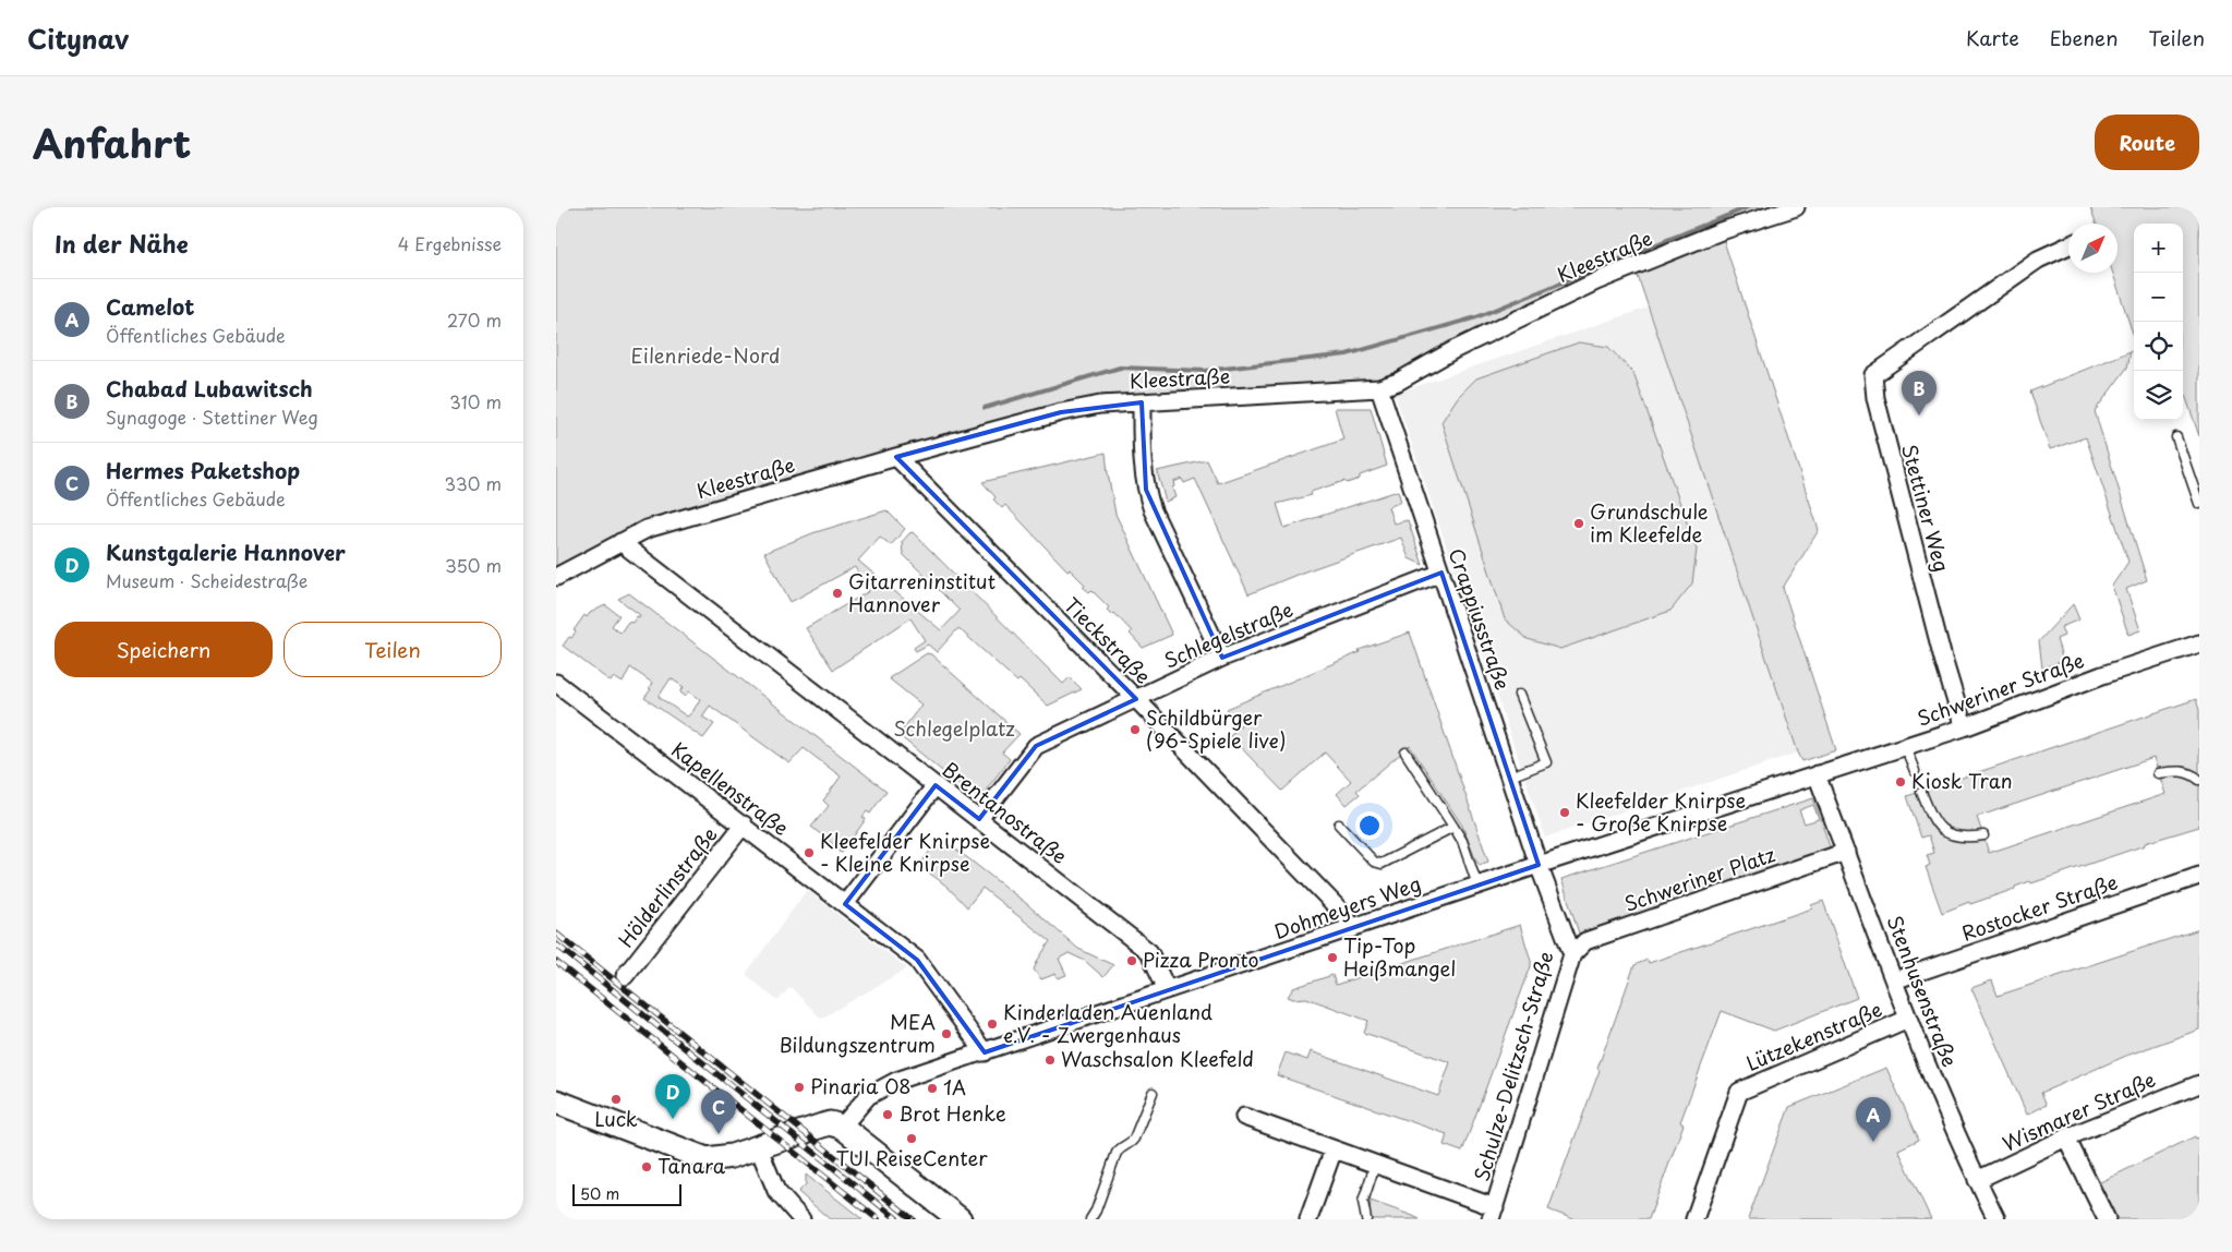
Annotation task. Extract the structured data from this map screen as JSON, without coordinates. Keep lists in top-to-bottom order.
{
  "streets": {
    "street": [
      "Kleestraße",
      "Stettiner Weg",
      "Crappiusstraße",
      "Schlegelstraße",
      "Tieckstraße",
      "Schweriner Straße",
      "Kapellenstraße",
      "Brentanostraße",
      "Schweriner Platz",
      "Hölderlinstraße",
      "Dohmeyers Weg",
      "Rostocker Straße",
      "Stenhusenstraße",
      "Lützekenstraße",
      "Schulze-Delitzsch-Straße",
      "Wismarer Straße"
    ]
  },
  "crossings": [
    ["Kleestraße", "Crappiusstraße"],
    ["Kleestraße", "Tieckstraße"],
    ["Kleestraße", "Brentanostraße"],
    ["Stettiner Weg", "Schweriner Straße"],
    ["Crappiusstraße", "Schlegelstraße"],
    ["Crappiusstraße", "Dohmeyers Weg"],
    ["Crappiusstraße", "Schulze-Delitzsch-Straße"],
    ["Schlegelstraße", "Tieckstraße"],
    ["Schlegelstraße", "Brentanostraße"],
    ["Tieckstraße", "Dohmeyers Weg"],
    ["Schweriner Straße", "Stenhusenstraße"],
    ["Kapellenstraße", "Hölderlinstraße"],
    ["Kapellenstraße", "Dohmeyers Weg"],
    ["Brentanostraße", "Dohmeyers Weg"],
    ["Schweriner Platz", "Stenhusenstraße"],
    ["Schweriner Platz", "Schulze-Delitzsch-Straße"],
    ["Dohmeyers Weg", "Schulze-Delitzsch-Straße"],
    ["Rostocker Straße", "Stenhusenstraße"],
    ["Stenhusenstraße", "Lützekenstraße"],
    ["Stenhusenstraße", "Wismarer Straße"]
  ],
  "parks": ["Eilenriede-Nord", "Schlegelplatz"],
  "places": [
    "Grundschule im Kleefelde",
    "Gitarreninstitut Hannover",
    "Schildbürger (96-Spiele live)",
    "Kiosk Tran",
    "Kleefelder Knirpse - Große Knirpse",
    "Kleefelder Knirpse - Kleine Knirpse",
    "Tip-Top Heißmangel",
    "Pizza Pronto",
    "Kinderladen Auenland e.V. - Zwergenhaus",
    "MEA Bildungszentrum",
    "Waschsalon Kleefeld",
    "Pinaria 08",
    "1A",
    "Luck",
    "Brot Henke",
    "TUI ReiseCenter",
    "Tanara"
  ],
  "scale_bar": "50 m",
  "north": "top right",
  "page": {
    "header": "Citynav",
    "nav": ["Karte", "Ebenen", "Teilen"],
    "title": "Anfahrt",
    "buttons": [
      "Route",
      ["Speichern", "Teilen"]
    ],
    "heading": ["In der Nähe", "4 Ergebnisse"],
    "map_buttons": ["+", "−"],
    "list": [
      {
        "mark": "A",
        "name": "Camelot",
        "note": "Öffentliches Gebäude",
        "value": "270 m"
      },
      {
        "mark": "B",
        "name": "Chabad Lubawitsch",
        "note": "Synagoge · Stettiner Weg",
        "value": "310 m"
      },
      {
        "mark": "C",
        "name": "Hermes Paketshop",
        "note": "Öffentliches Gebäude",
        "value": "330 m"
      },
      {
        "mark": "D",
        "name": "Kunstgalerie Hannover",
        "note": "Museum · Scheidestraße",
        "value": "350 m"
      }
    ],
    "pins": [
      "B",
      "D",
      "C",
      "A"
    ],
    "scale": "50 m"
  }
}
